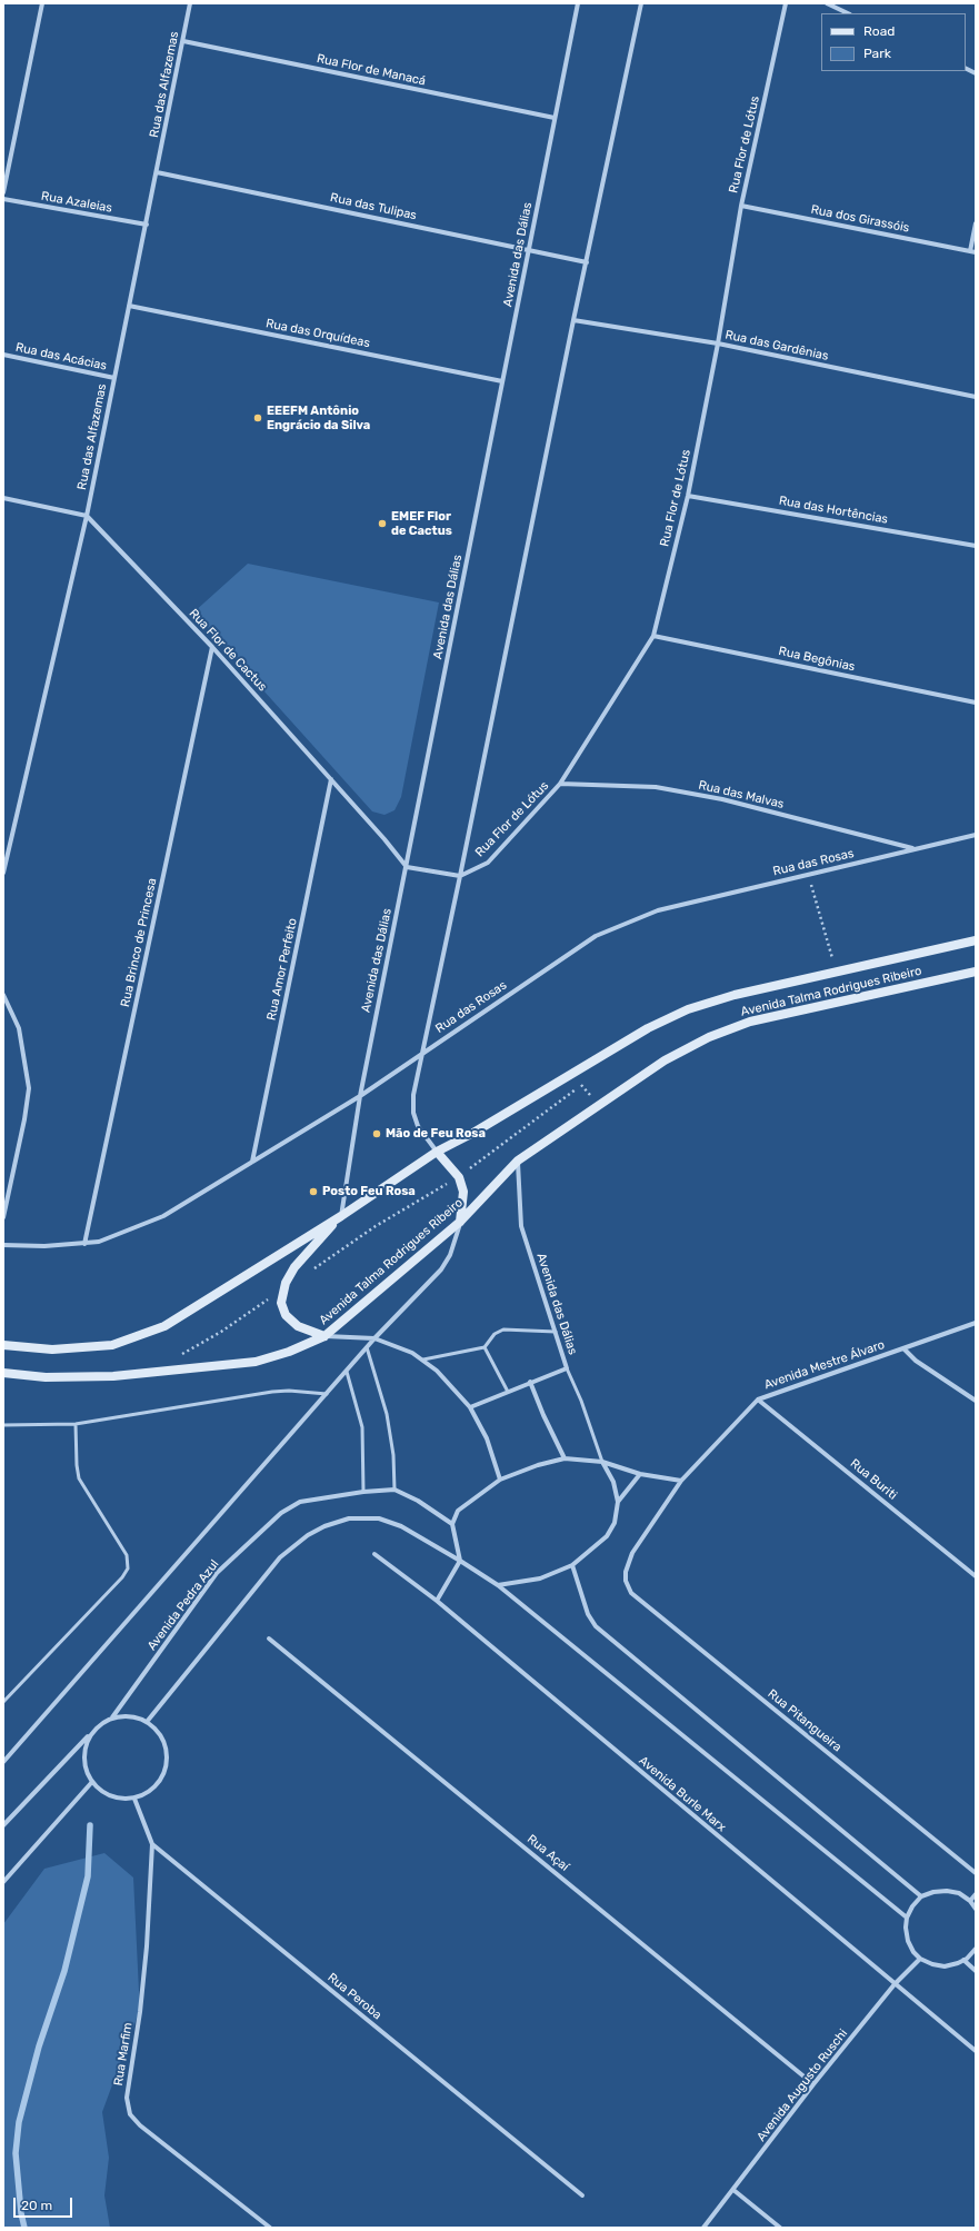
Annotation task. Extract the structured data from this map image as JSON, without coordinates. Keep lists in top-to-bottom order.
{
  "streets": {
    "main road": ["Avenida Talma Rodrigues Ribeiro"],
    "street": [
      "Rua Flor de Manacá",
      "Rua das Alfazemas",
      "Rua Flor de Lótus",
      "Rua Azaleias",
      "Rua das Tulipas",
      "Rua dos Girassóis",
      "Avenida das Dálias",
      "Rua das Orquídeas",
      "Rua das Gardênias",
      "Rua das Acácias",
      "Rua das Hortências",
      "Rua Flor de Cactus",
      "Rua Begônias",
      "Rua das Malvas",
      "Rua das Rosas",
      "Rua Brinco de Princesa",
      "Rua Amor Perfeito",
      "Avenida Mestre Álvaro",
      "Rua Buriti",
      "Avenida Pedra Azul",
      "Rua Pitangueira",
      "Avenida Burle Marx",
      "Rua Açaí",
      "Rua Peroba",
      "Rua Marfim",
      "Avenida Augusto Ruschi"
    ]
  },
  "crossings": [
    ["Rua Flor de Manacá", "Rua das Alfazemas"],
    ["Rua Flor de Manacá", "Avenida das Dálias"],
    ["Rua das Alfazemas", "Rua Azaleias"],
    ["Rua das Alfazemas", "Rua das Tulipas"],
    ["Rua das Alfazemas", "Rua das Orquídeas"],
    ["Rua das Alfazemas", "Rua das Acácias"],
    ["Rua das Alfazemas", "Rua Flor de Cactus"],
    ["Rua Flor de Lótus", "Rua dos Girassóis"],
    ["Rua Flor de Lótus", "Rua das Gardênias"],
    ["Rua Flor de Lótus", "Rua das Hortências"],
    ["Rua Flor de Lótus", "Rua Begônias"],
    ["Rua Flor de Lótus", "Rua das Malvas"],
    ["Rua das Tulipas", "Avenida das Dálias"],
    ["Avenida das Dálias", "Rua das Orquídeas"],
    ["Avenida das Dálias", "Rua Flor de Cactus"],
    ["Avenida das Dálias", "Rua das Rosas"],
    ["Avenida das Dálias", "Avenida Talma Rodrigues Ribeiro"],
    ["Rua Flor de Cactus", "Rua Brinco de Princesa"],
    ["Rua Flor de Cactus", "Rua Amor Perfeito"],
    ["Rua das Malvas", "Rua das Rosas"],
    ["Rua das Rosas", "Rua Brinco de Princesa"],
    ["Rua das Rosas", "Rua Amor Perfeito"],
    ["Avenida Mestre Álvaro", "Rua Buriti"],
    ["Avenida Mestre Álvaro", "Rua Pitangueira"],
    ["Avenida Pedra Azul", "Rua Peroba"],
    ["Avenida Burle Marx", "Avenida Augusto Ruschi"],
    ["Rua Açaí", "Avenida Augusto Ruschi"],
    ["Rua Peroba", "Rua Marfim"]
  ],
  "places": [
    "EEEFM Antônio Engrácio da Silva",
    "EMEF Flor de Cactus",
    "Mão de Feu Rosa",
    "Posto Feu Rosa"
  ],
  "legend": ["Road", "Park"],
  "scale_bar": "20 m"
}
